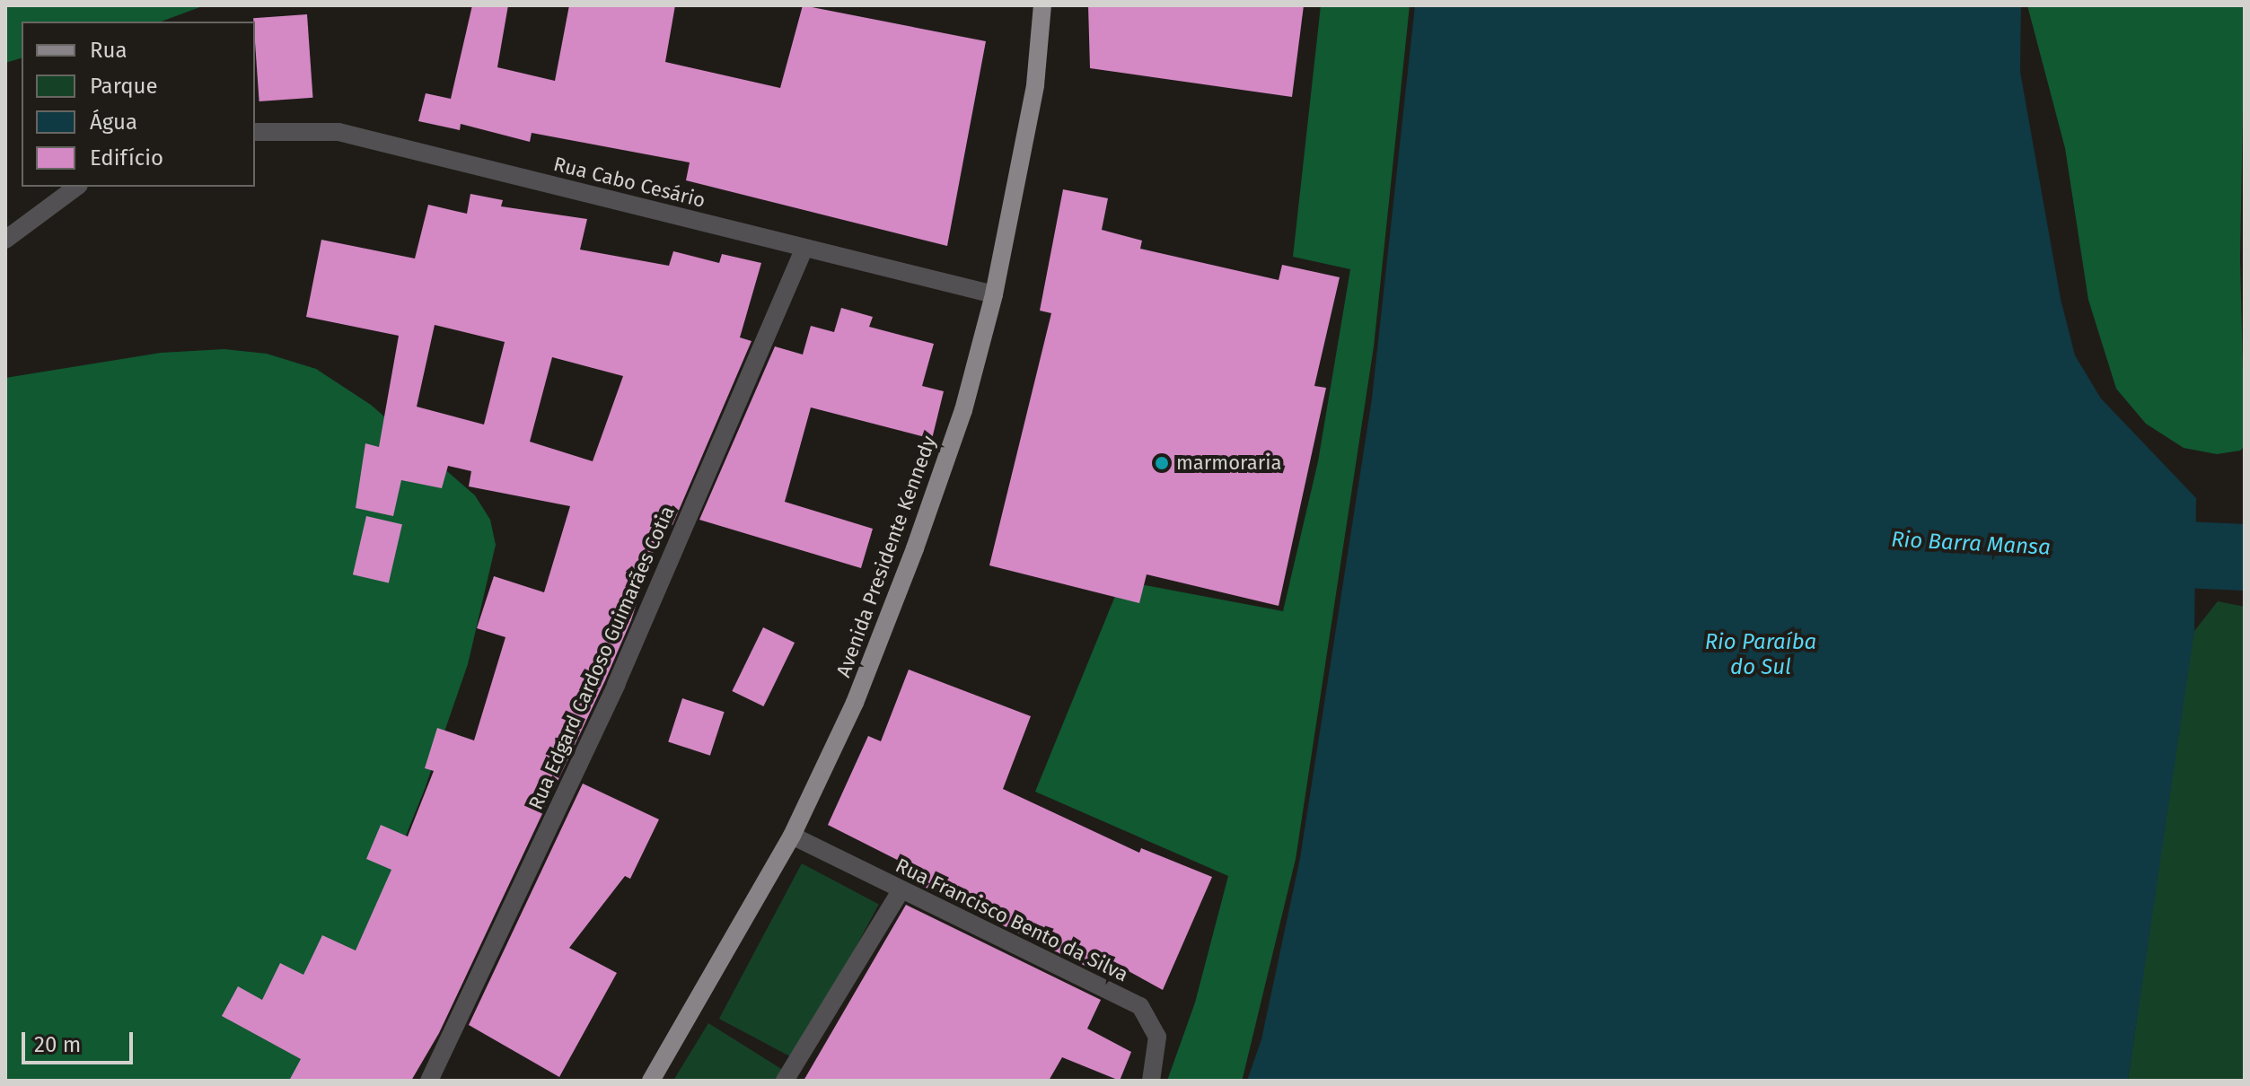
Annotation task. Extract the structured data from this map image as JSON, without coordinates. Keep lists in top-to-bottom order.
{
  "streets": {
    "main road": ["Avenida Presidente Kennedy"],
    "street": ["Rua Cabo Cesário", "Rua Edgard Cardoso Guimarães Cotia", "Rua Francisco Bento da Silva"]
  },
  "crossings": [
    ["Rua Cabo Cesário", "Avenida Presidente Kennedy"],
    ["Rua Cabo Cesário", "Rua Edgard Cardoso Guimarães Cotia"],
    ["Avenida Presidente Kennedy", "Rua Francisco Bento da Silva"]
  ],
  "water": ["Rio Barra Mansa", "Rio Paraíba do Sul"],
  "places": ["marmoraria"],
  "legend": [
    "Rua",
    "Parque",
    "Água",
    "Edifício"
  ],
  "scale_bar": "20 m"
}
